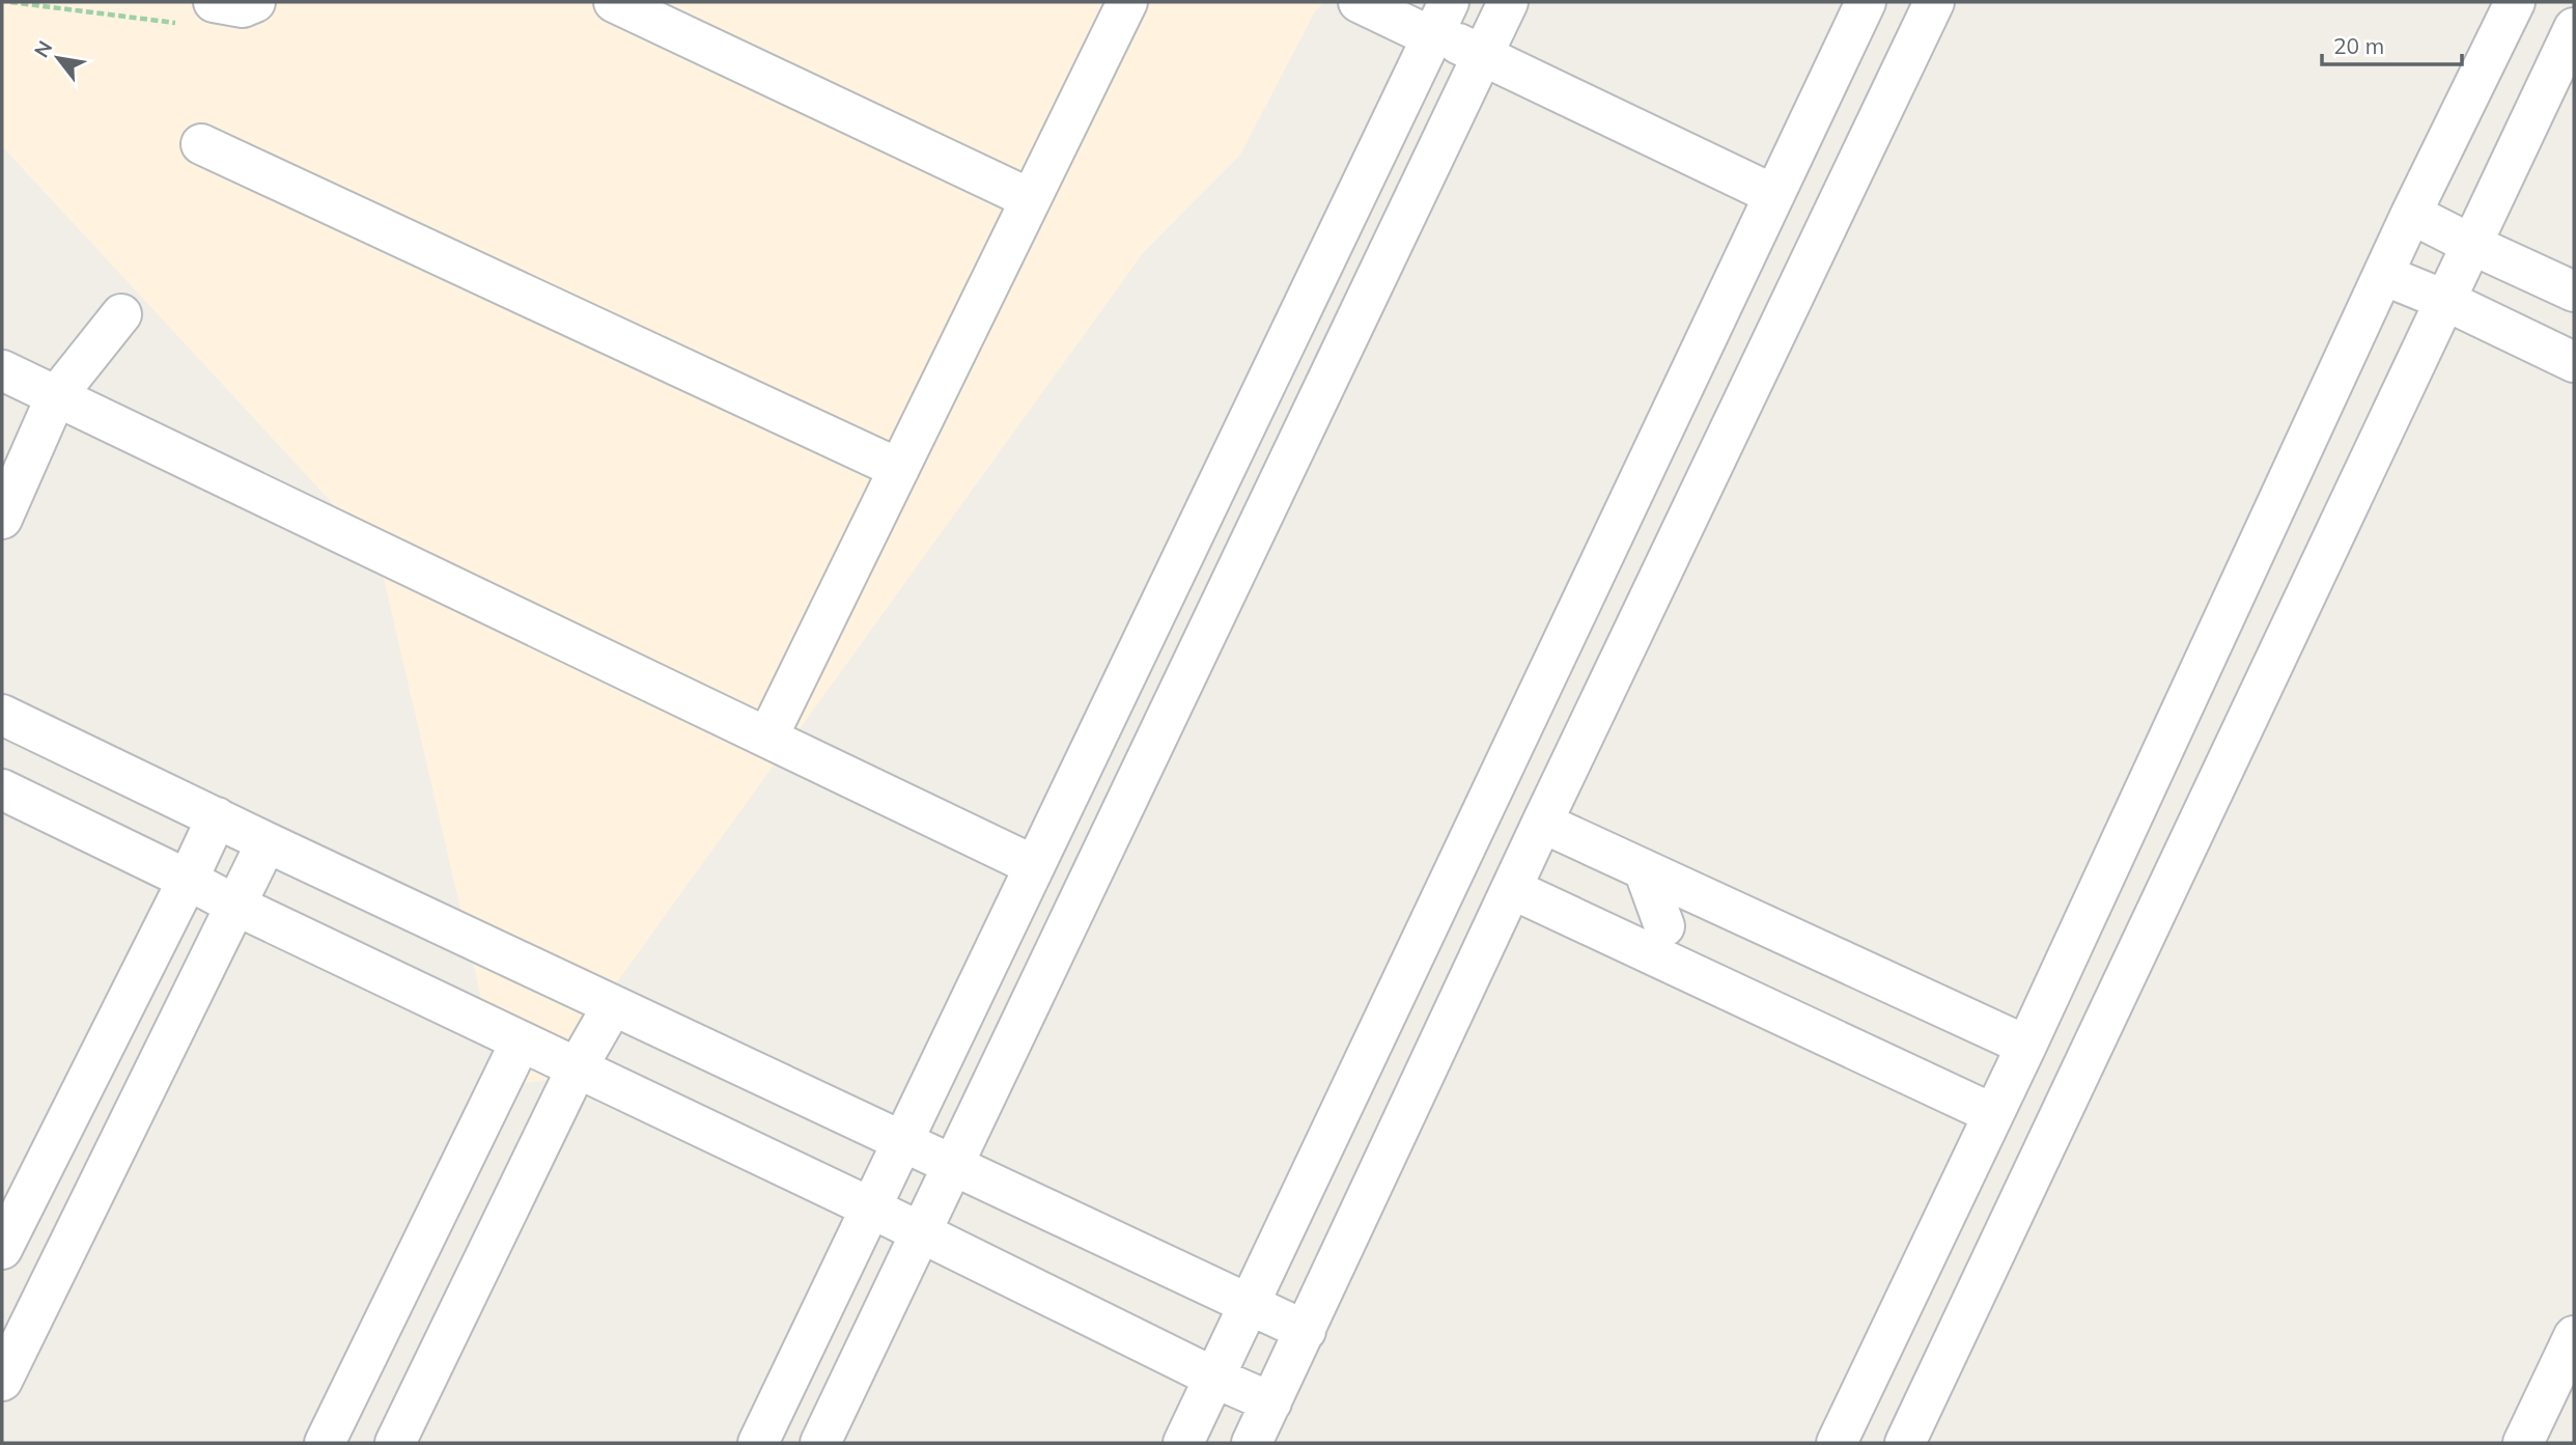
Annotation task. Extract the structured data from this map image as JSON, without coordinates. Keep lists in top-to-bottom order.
{
  "scale_bar": "20 m",
  "north": "top left"
}
